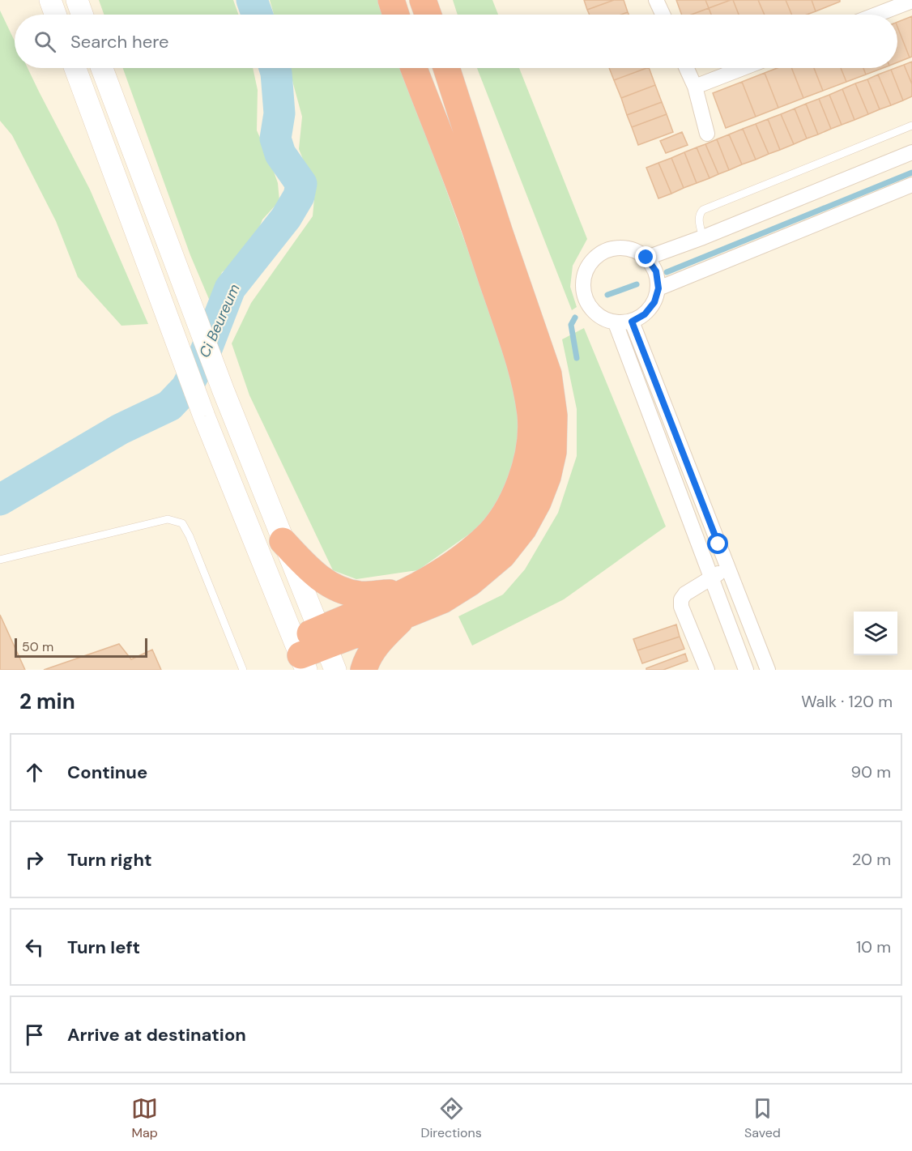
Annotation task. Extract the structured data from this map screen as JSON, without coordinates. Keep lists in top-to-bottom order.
{
  "water": ["Ci Beureum"],
  "scale_bar": "50 m",
  "page": {
    "search": "Search here",
    "scale": "50 m",
    "heading": ["2 min", "Walk · 120 m"],
    "list": [
      ["Continue", "90 m"],
      ["Turn right", "20 m"],
      ["Turn left", "10 m"],
      "Arrive at destination"
    ],
    "nav": ["Map", "Directions", "Saved"]
  }
}
